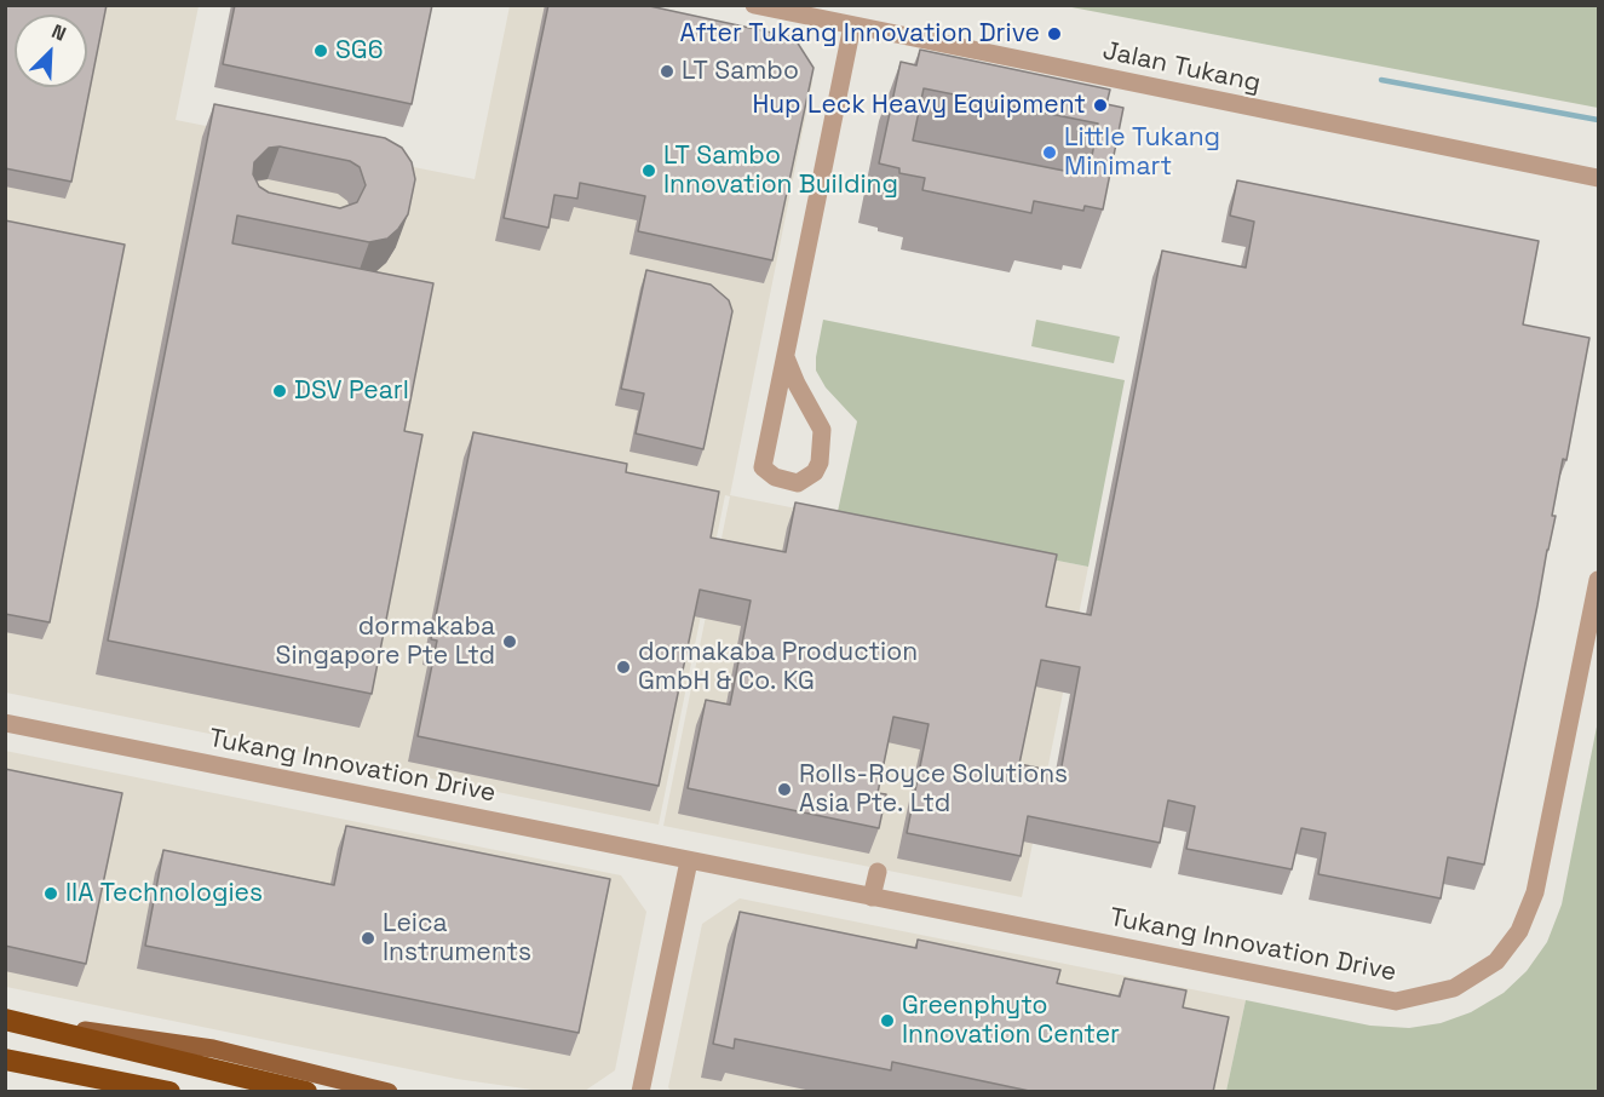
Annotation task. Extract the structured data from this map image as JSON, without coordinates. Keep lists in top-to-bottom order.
{
  "streets": {
    "street": ["Jalan Tukang", "Tukang Innovation Drive"]
  },
  "places": [
    "After Tukang Innovation Drive",
    "SG6",
    "LT Sambo",
    "Hup Leck Heavy Equipment",
    "Little Tukang Minimart",
    "LT Sambo Innovation Building",
    "DSV Pearl",
    "dormakaba Singapore Pte Ltd",
    "dormakaba Production GmbH & Co. KG",
    "Rolls-Royce Solutions Asia Pte. Ltd",
    "IIA Technologies",
    "Leica Instruments",
    "Greenphyto Innovation Center"
  ],
  "north": "top right"
}
